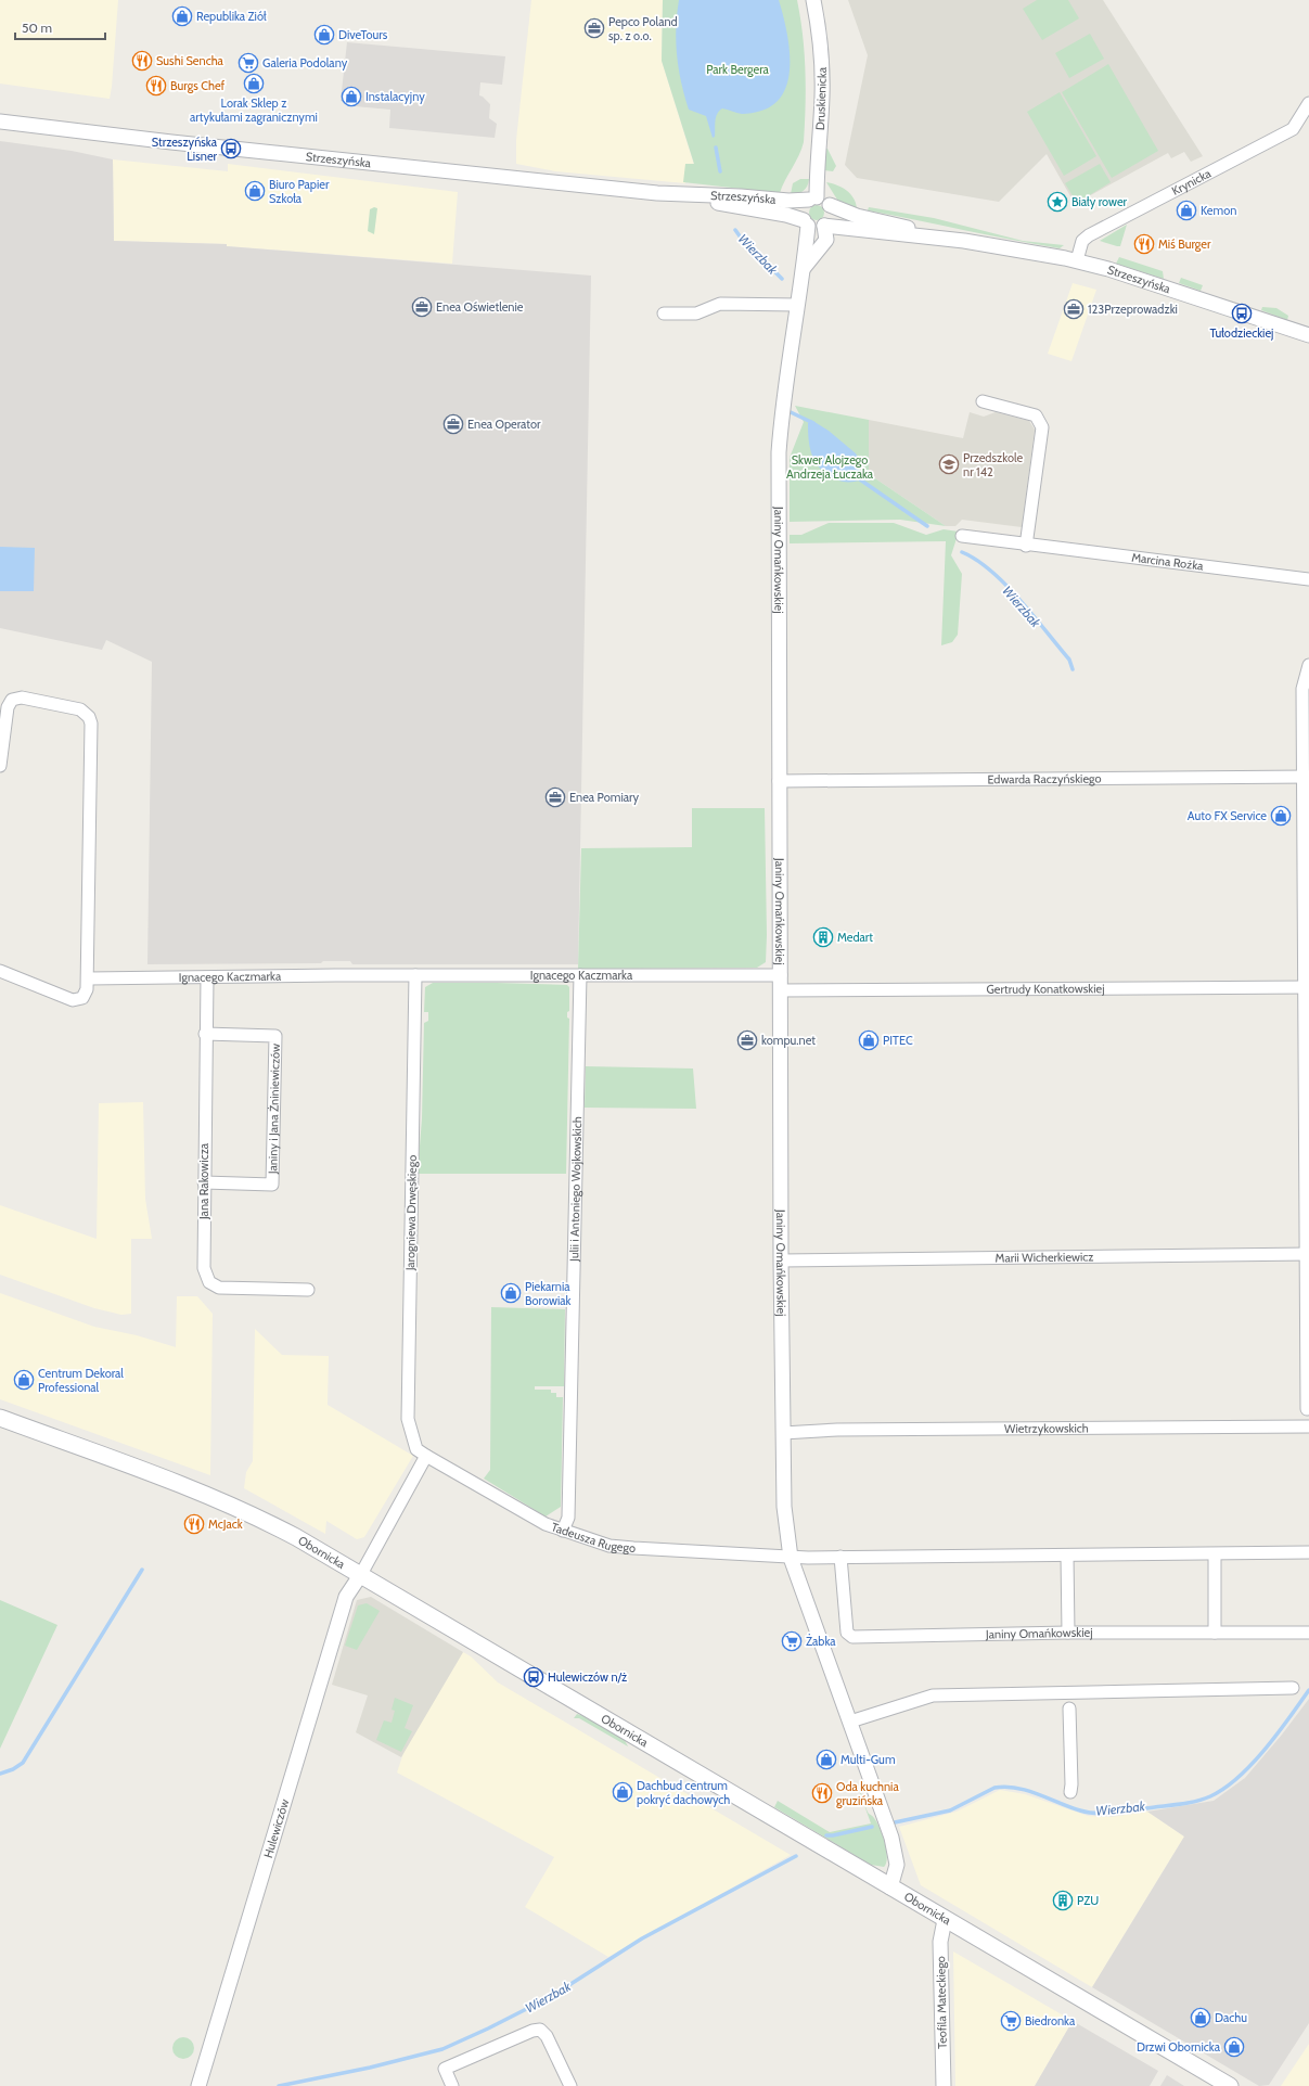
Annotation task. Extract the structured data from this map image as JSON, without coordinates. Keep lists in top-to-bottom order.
{
  "streets": {
    "main road": ["Obornicka"],
    "street": [
      "Druskienicka",
      "Strzeszyńska",
      "Krynicka",
      "Janiny Omańkowskiej",
      "Marcina Rożka",
      "Edwarda Raczyńskiego",
      "Ignacego Kaczmarka",
      "Gertrudy Konatkowskiej",
      "Janiny i Jana Żniniewiczów",
      "Jana Rakowicza",
      "Julii i Antoniego Wojkowskich",
      "Jarogniewa Drwęskiego",
      "Marii Wicherkiewicz",
      "Wietrzykowskich",
      "Tadeusza Rugego",
      "Hulewiczów",
      "Teofila Mateckiego"
    ]
  },
  "crossings": [
    ["Druskienicka", "Strzeszyńska"],
    ["Druskienicka", "Janiny Omańkowskiej"],
    ["Strzeszyńska", "Krynicka"],
    ["Strzeszyńska", "Janiny Omańkowskiej"],
    ["Janiny Omańkowskiej", "Edwarda Raczyńskiego"],
    ["Janiny Omańkowskiej", "Ignacego Kaczmarka"],
    ["Janiny Omańkowskiej", "Gertrudy Konatkowskiej"],
    ["Janiny Omańkowskiej", "Marii Wicherkiewicz"],
    ["Janiny Omańkowskiej", "Wietrzykowskich"],
    ["Janiny Omańkowskiej", "Tadeusza Rugego"],
    ["Janiny Omańkowskiej", "Obornicka"],
    ["Ignacego Kaczmarka", "Jana Rakowicza"],
    ["Ignacego Kaczmarka", "Julii i Antoniego Wojkowskich"],
    ["Ignacego Kaczmarka", "Jarogniewa Drwęskiego"],
    ["Janiny i Jana Żniniewiczów", "Jana Rakowicza"],
    ["Julii i Antoniego Wojkowskich", "Tadeusza Rugego"],
    ["Jarogniewa Drwęskiego", "Tadeusza Rugego"],
    ["Obornicka", "Hulewiczów"],
    ["Obornicka", "Teofila Mateckiego"]
  ],
  "water": ["Wierzbak"],
  "parks": ["Park Bergera", "Skwer Alojzego Andrzeja Łuczaka"],
  "places": {
    "shop": [
      "Republika Ziół",
      "DiveTours",
      "Lorak Sklep z artykułami zagranicznymi",
      "Instalacyjny",
      "Biuro Papier Szkoła",
      "Kemon",
      "Auto FX Service",
      "PITEC",
      "Piekarnia Borowiak",
      "Centrum Dekoral Professional",
      "Multi-Gum",
      "Dachbud centrum pokryć dachowych",
      "Dachu",
      "Drzwi Obornicka"
    ],
    "office": [
      "Pepco Poland sp. z o.o.",
      "Enea Oświetlenie",
      "123Przeprowadzki",
      "Enea Operator",
      "Enea Pomiary",
      "kompu.net"
    ],
    "restaurant": [
      "Sushi Sencha",
      "Burgs Chef",
      "Miś Burger",
      "McJack",
      "Oda kuchnia gruzińska"
    ],
    "supermarket": ["Galeria Podolany", "Żabka", "Biedronka"],
    "bus stop": ["Strzeszyńska Lisner", "Tułodzieckiej", "Hulewiczów n/ż"],
    "place": ["Biały rower"],
    "school or university": ["Przedszkole nr 142"],
    "building": ["Medart", "PZU"]
  },
  "scale_bar": "50 m"
}
